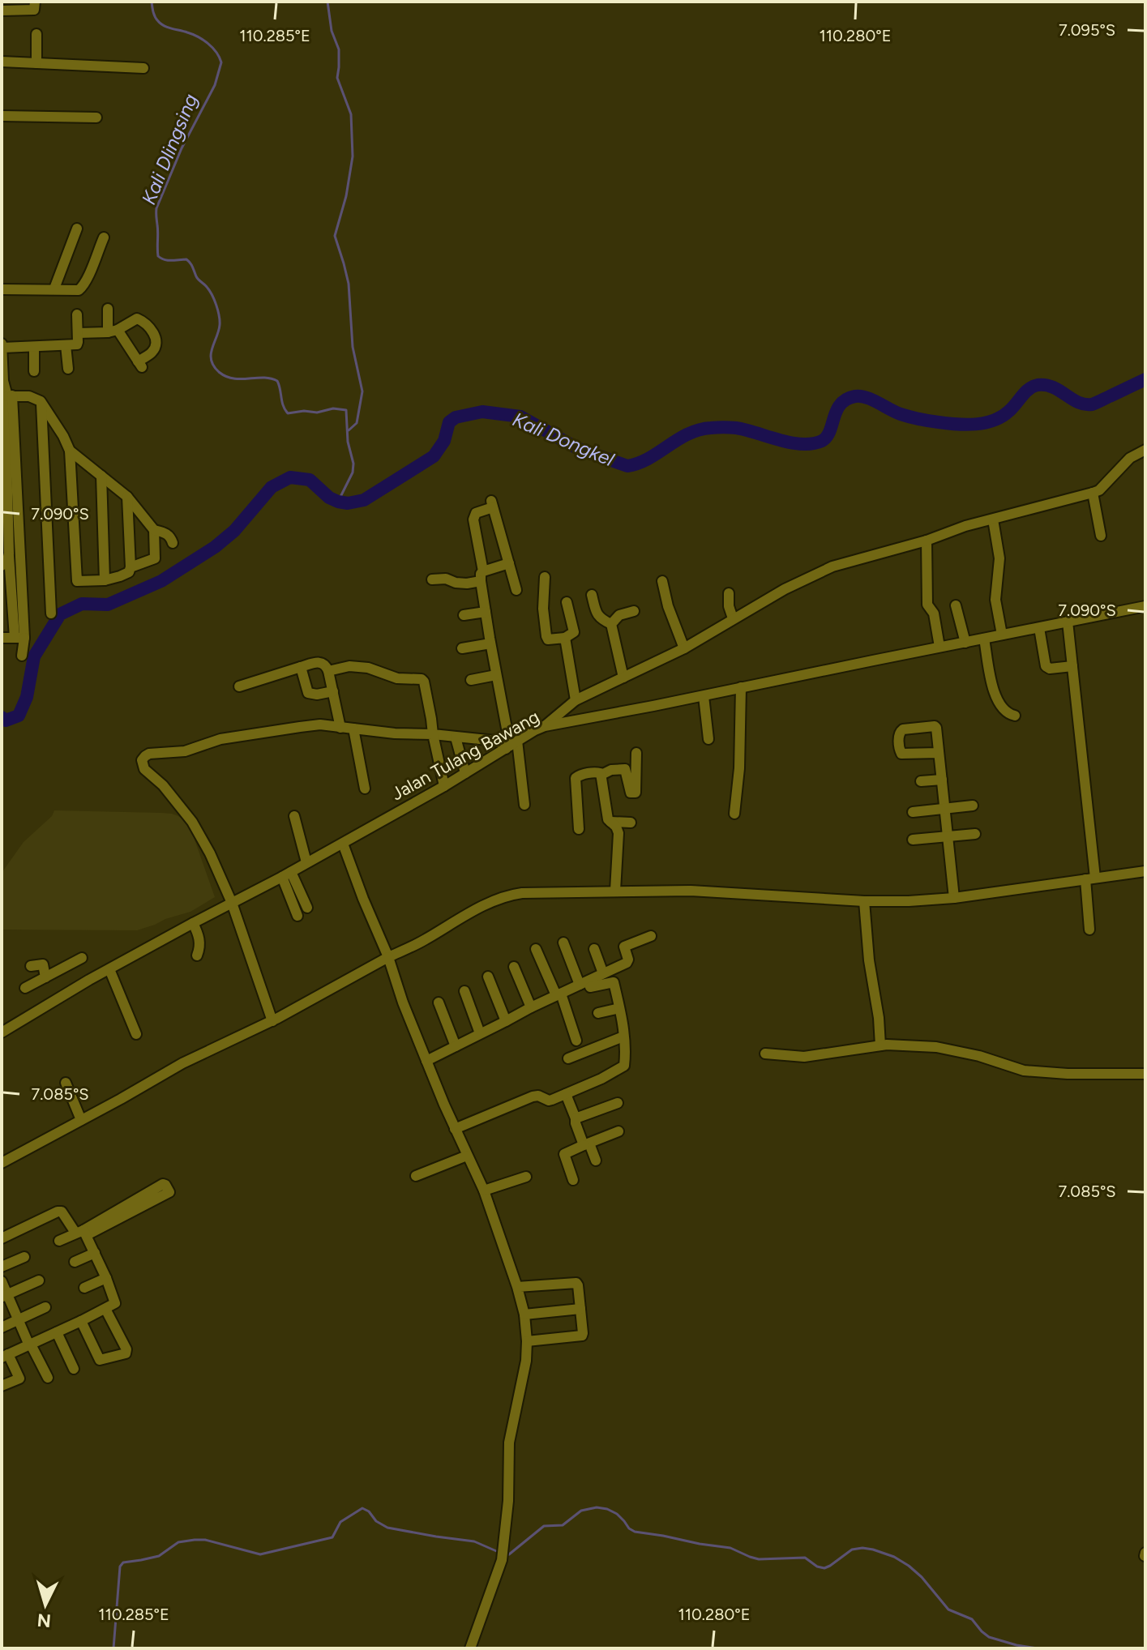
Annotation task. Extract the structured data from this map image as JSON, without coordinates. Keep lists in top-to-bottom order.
{
  "streets": {
    "street": ["Jalan Tulang Bawang"]
  },
  "water": ["Kali Dlingsing", "Kali Dongkel"],
  "north": "bottom",
  "coordinates": [
    "7.095°S",
    "110.285°E",
    "110.280°E",
    "7.090°S",
    "7.085°S"
  ]
}
